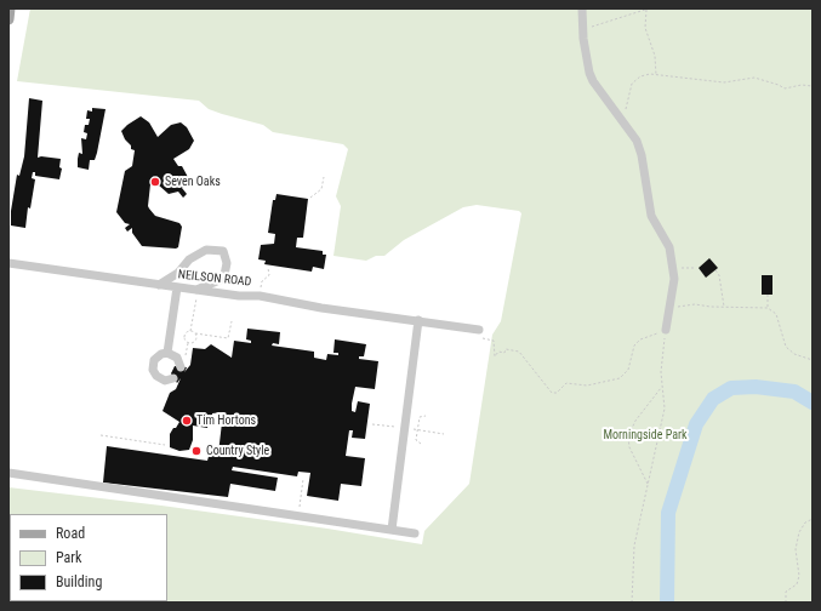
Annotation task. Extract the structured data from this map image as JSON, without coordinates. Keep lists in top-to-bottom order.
{
  "streets": {
    "street": ["NEILSON ROAD"]
  },
  "parks": ["Morningside Park"],
  "places": ["Seven Oaks", "Tim Hortons", "Country Style"],
  "legend": ["Road", "Park", "Building"]
}
